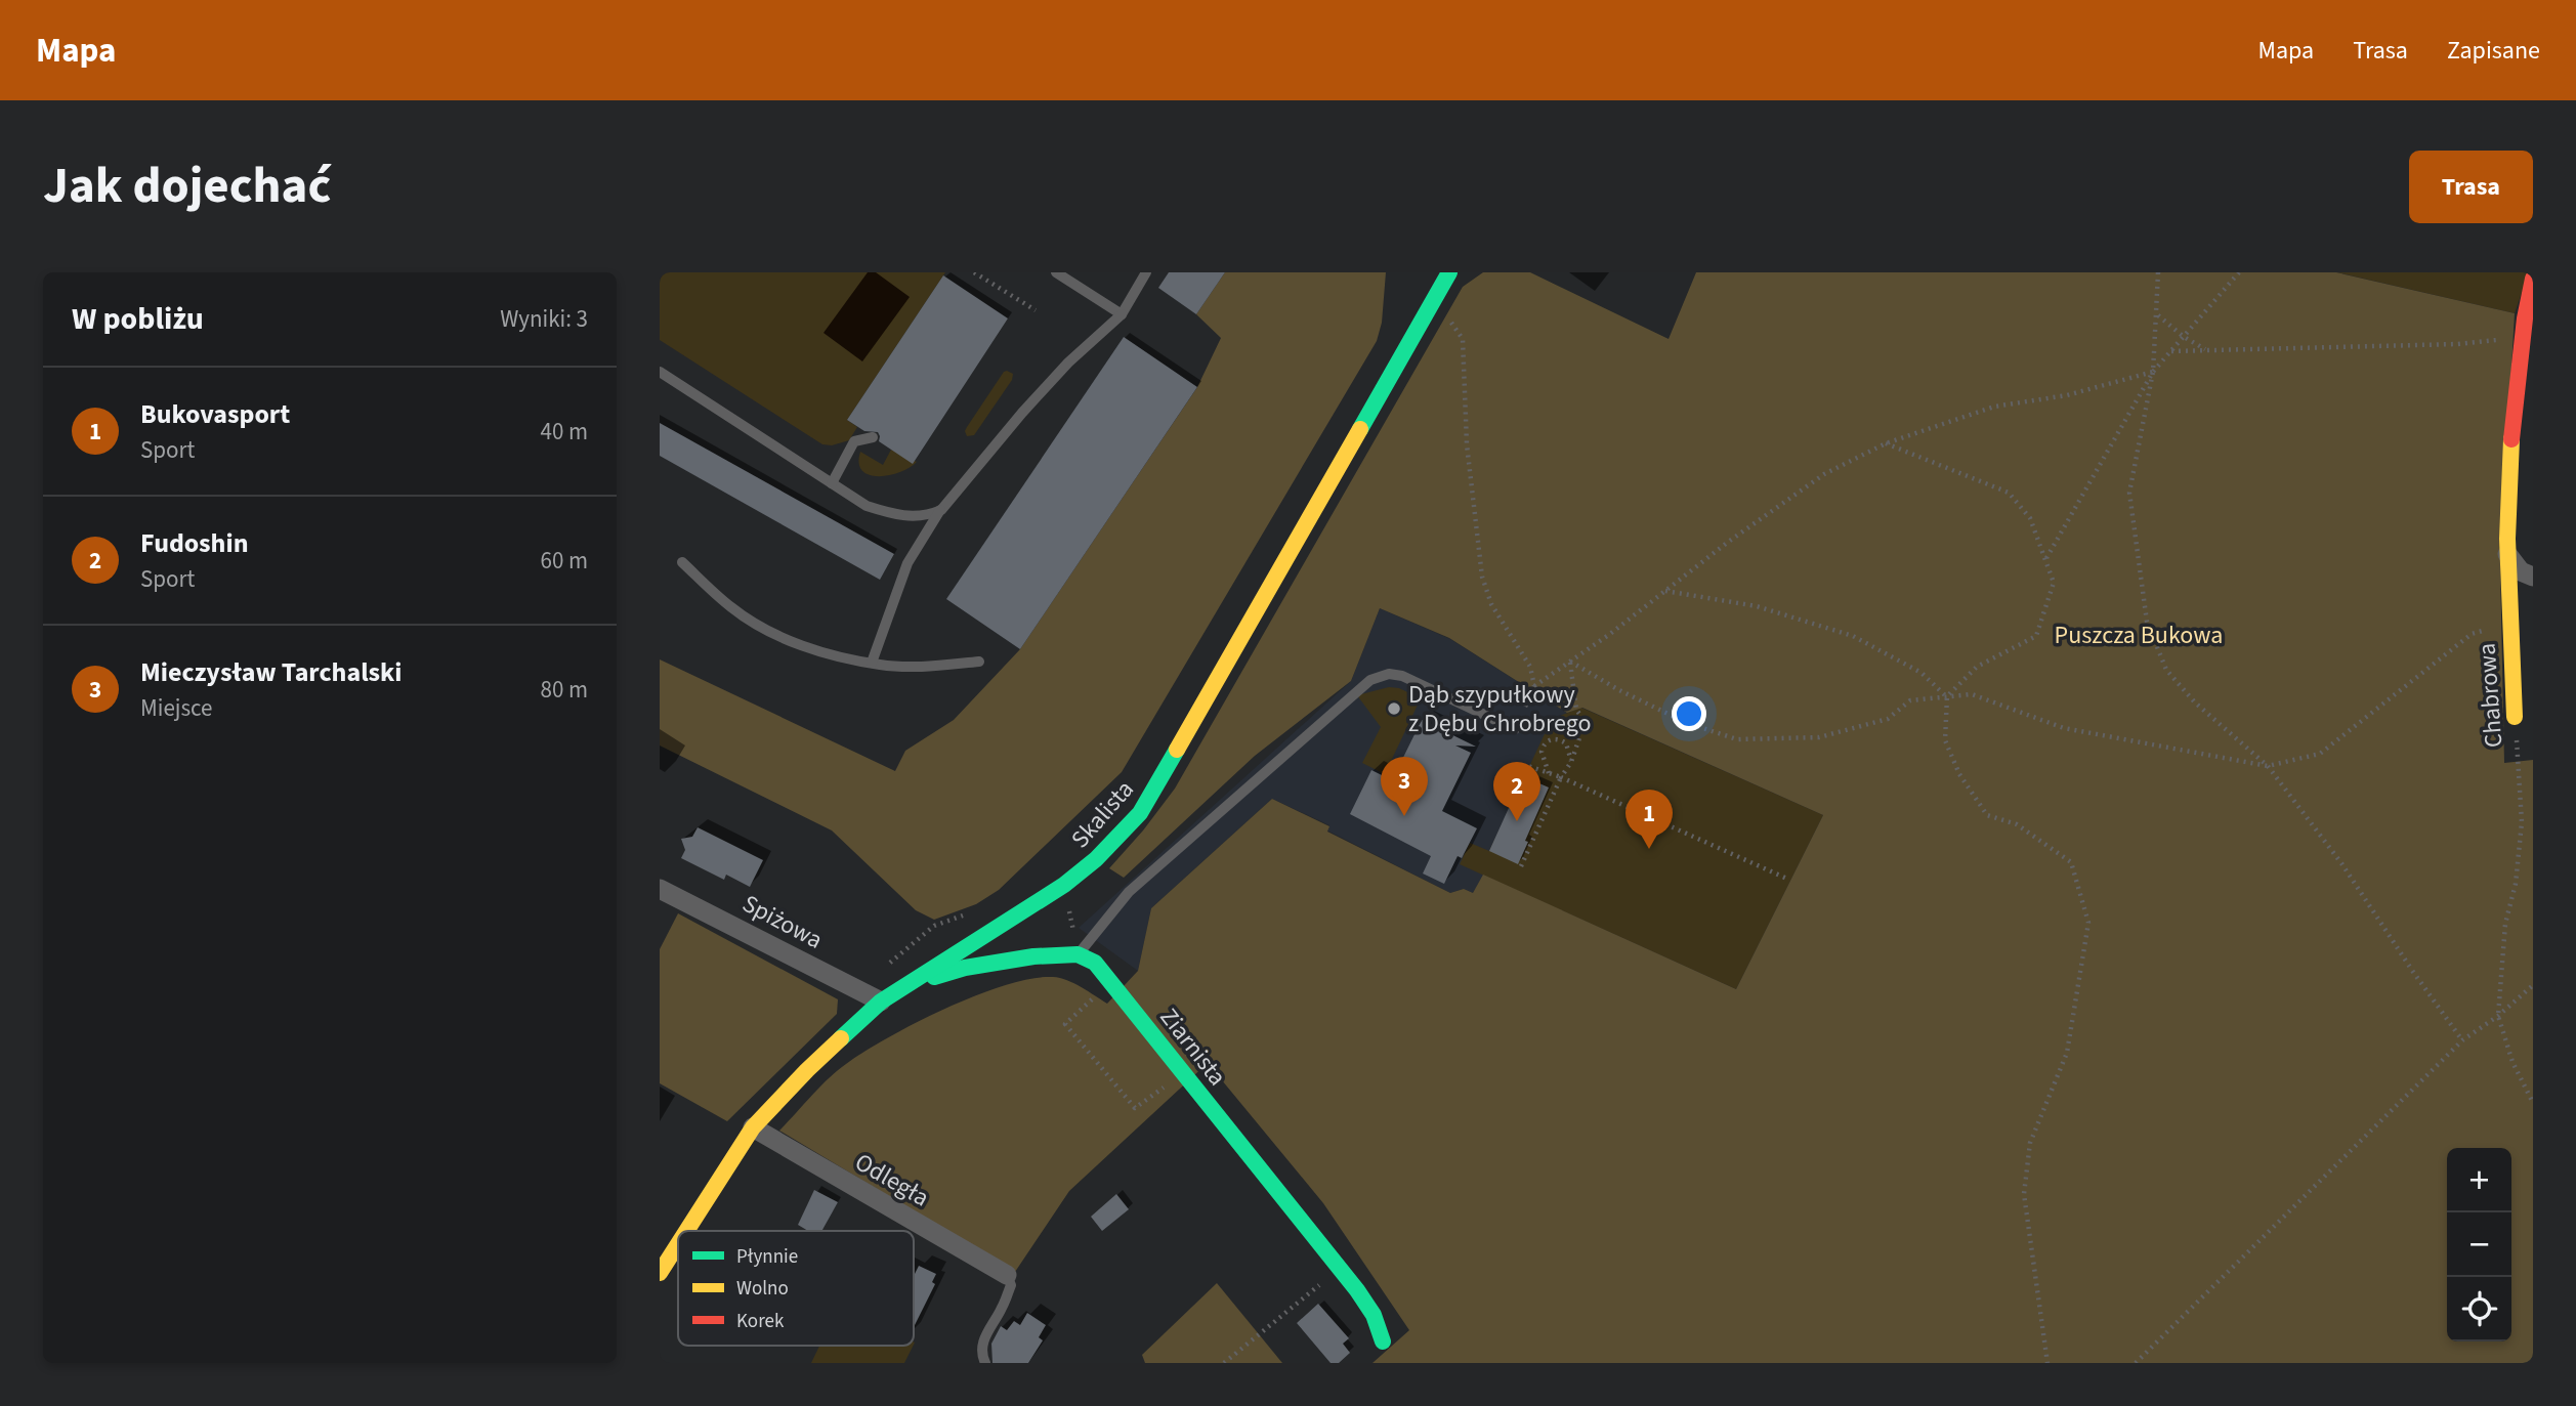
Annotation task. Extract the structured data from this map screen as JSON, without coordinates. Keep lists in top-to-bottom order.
{
  "streets": {
    "street": [
      "Chabrowa",
      "Skalista",
      "Spiżowa",
      "Ziarnista",
      "Odległa"
    ]
  },
  "crossings": [
    ["Skalista", "Spiżowa"],
    ["Skalista", "Odległa"]
  ],
  "parks": ["Puszcza Bukowa"],
  "places": ["Dąb szypułkowy z Dębu Chrobrego"],
  "legend": ["Płynnie", "Wolno", "Korek"],
  "page": {
    "header": "Mapa",
    "nav": ["Mapa", "Trasa", "Zapisane"],
    "title": "Jak dojechać",
    "buttons": "Trasa",
    "heading": ["W pobliżu", "Wyniki: 3"],
    "list": [
      {
        "mark": "1",
        "name": "Bukovasport",
        "note": "Sport",
        "value": "40 m"
      },
      {
        "mark": "2",
        "name": "Fudoshin",
        "note": "Sport",
        "value": "60 m"
      },
      {
        "mark": "3",
        "name": "Mieczysław Tarchalski",
        "note": "Miejsce",
        "value": "80 m"
      }
    ],
    "pins": ["3", "2", "1"],
    "map_buttons": ["+", "−"]
  }
}
